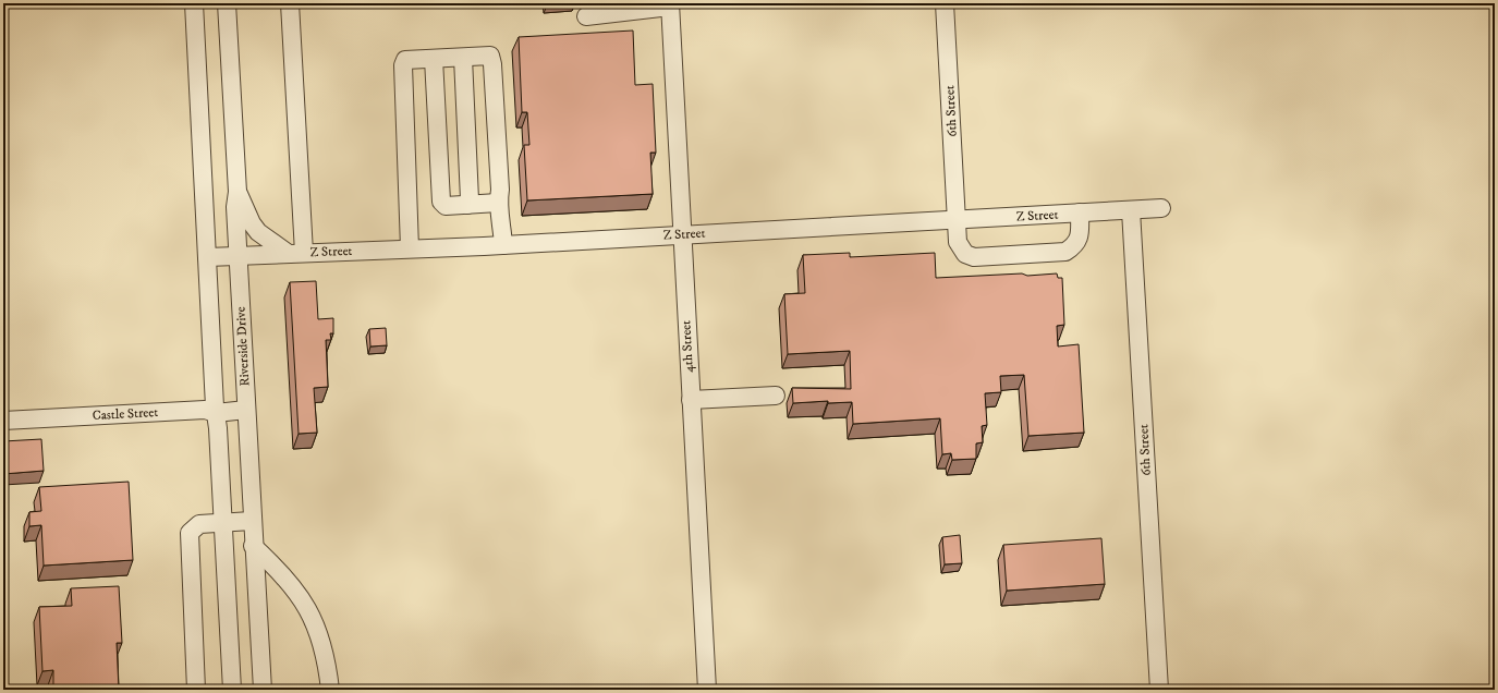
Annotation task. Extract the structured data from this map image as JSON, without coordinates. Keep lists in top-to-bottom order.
{
  "streets": {
    "street": [
      "6th Street",
      "Z Street",
      "Riverside Drive",
      "4th Street",
      "Castle Street"
    ]
  },
  "crossings": [
    ["6th Street", "Z Street"],
    ["Z Street", "Riverside Drive"],
    ["Z Street", "4th Street"],
    ["Riverside Drive", "Castle Street"]
  ]
}
